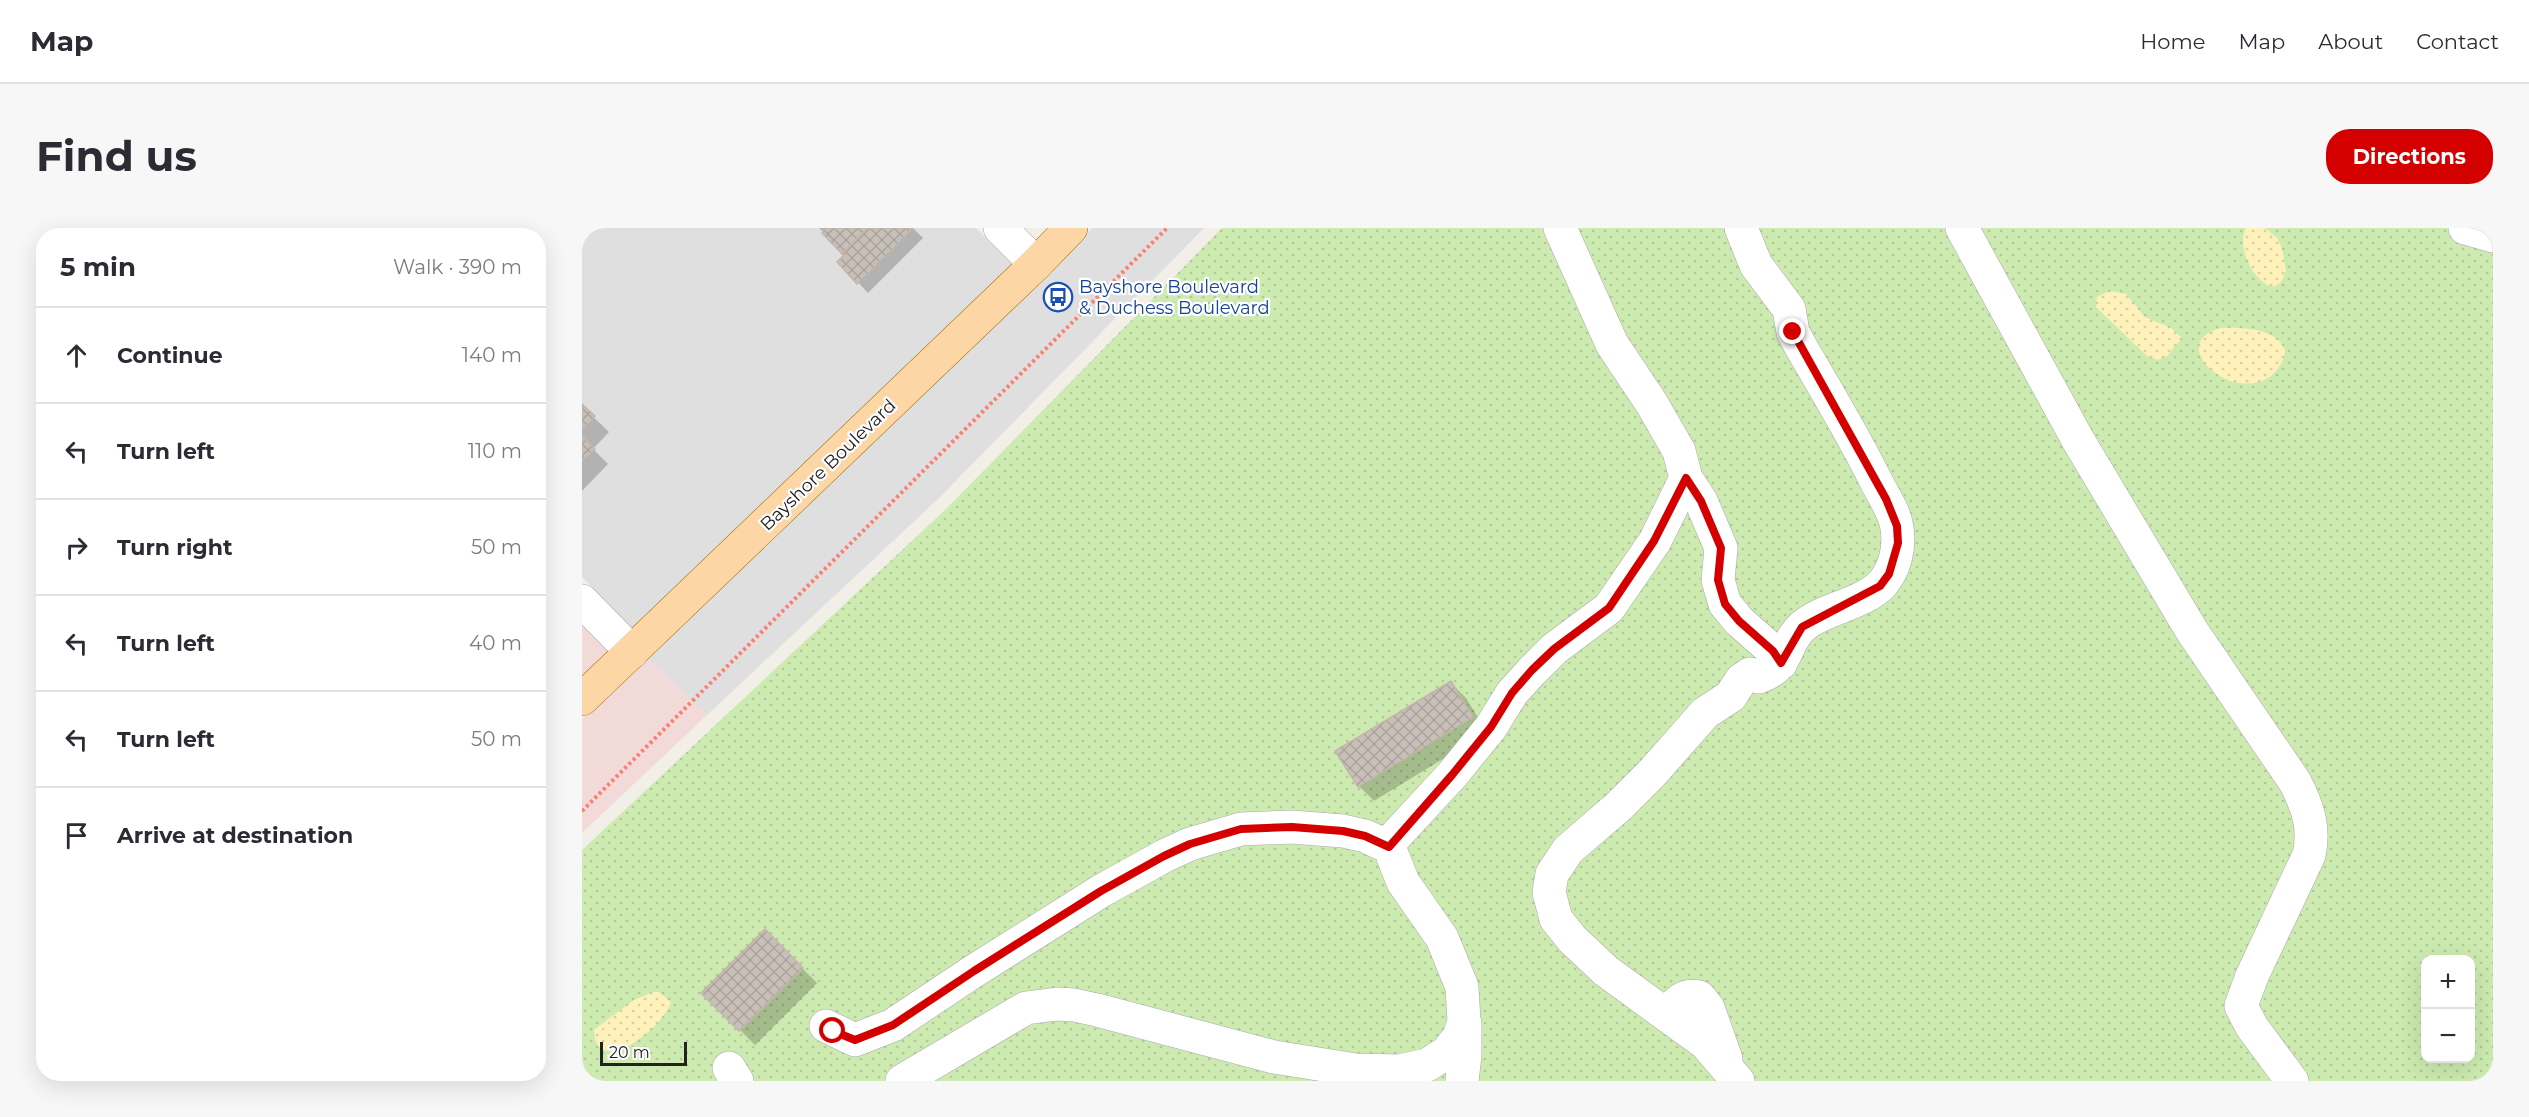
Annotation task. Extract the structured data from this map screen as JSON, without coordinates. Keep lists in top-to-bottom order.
{
  "streets": {
    "main road": ["Bayshore Boulevard"]
  },
  "places": {
    "bus stop": ["Bayshore Boulevard & Duchess Boulevard"]
  },
  "scale_bar": "20 m",
  "page": {
    "header": "Map",
    "nav": [
      "Home",
      "Map",
      "About",
      "Contact"
    ],
    "buttons": "Directions",
    "title": "Find us",
    "heading": ["5 min", "Walk · 390 m"],
    "list": [
      ["Continue", "140 m"],
      ["Turn left", "110 m"],
      ["Turn right", "50 m"],
      ["Turn left", "40 m"],
      ["Turn left", "50 m"],
      "Arrive at destination"
    ],
    "map_buttons": ["+", "−"],
    "scale": "20 m"
  }
}
